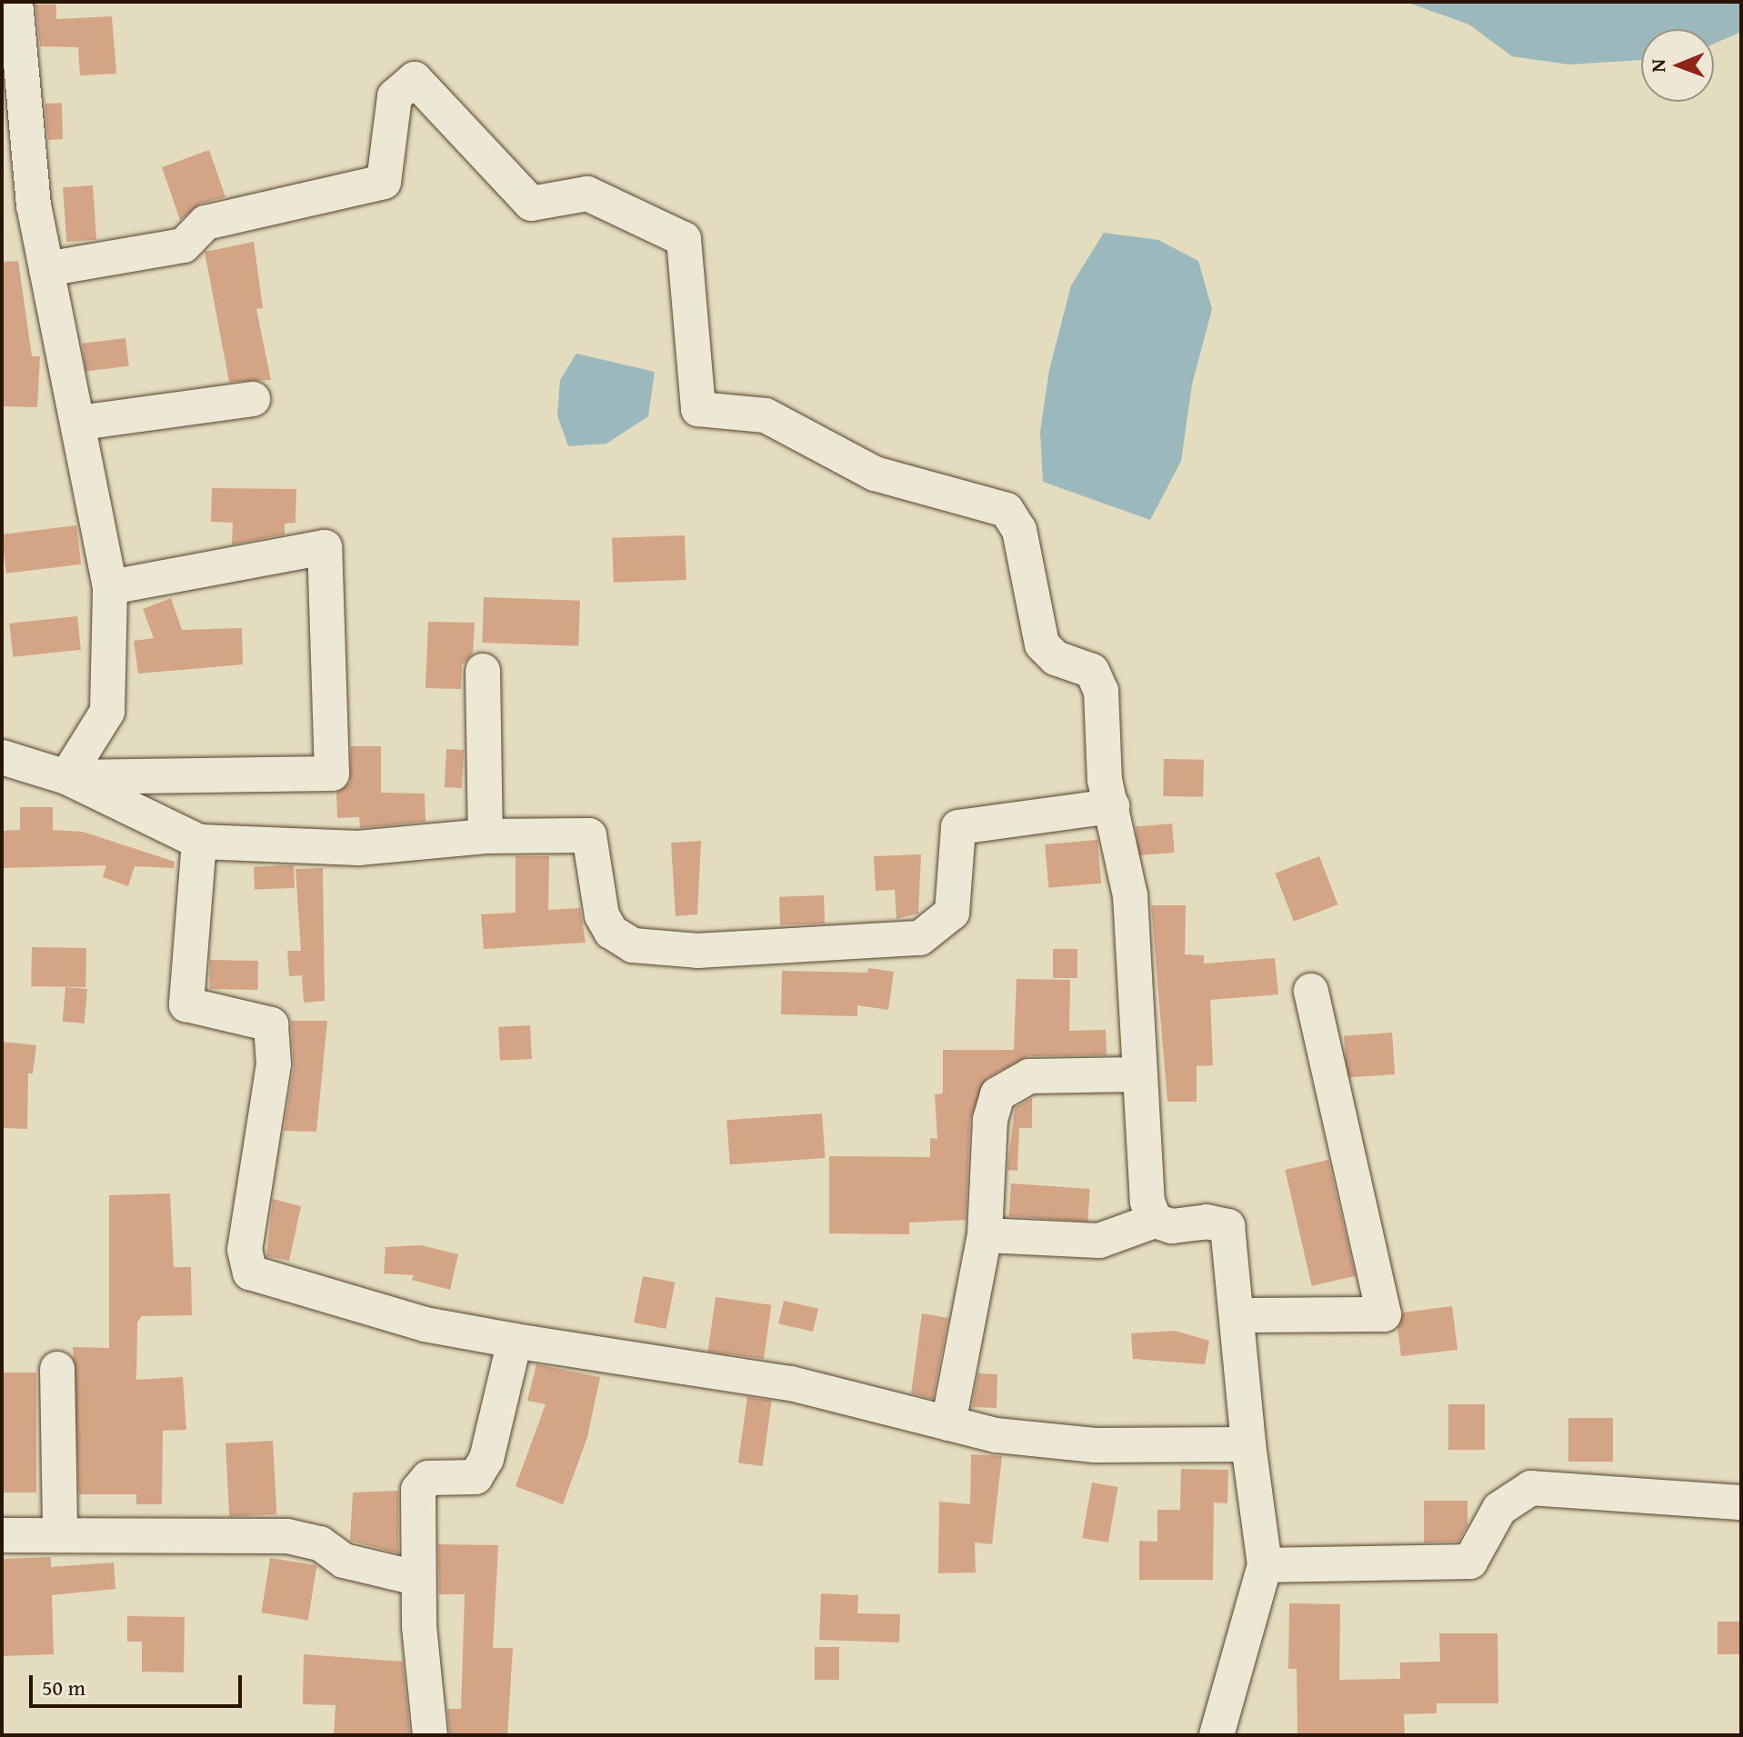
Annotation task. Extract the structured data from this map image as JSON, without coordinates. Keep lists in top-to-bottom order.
{
  "scale_bar": "50 m",
  "north": "left"
}
